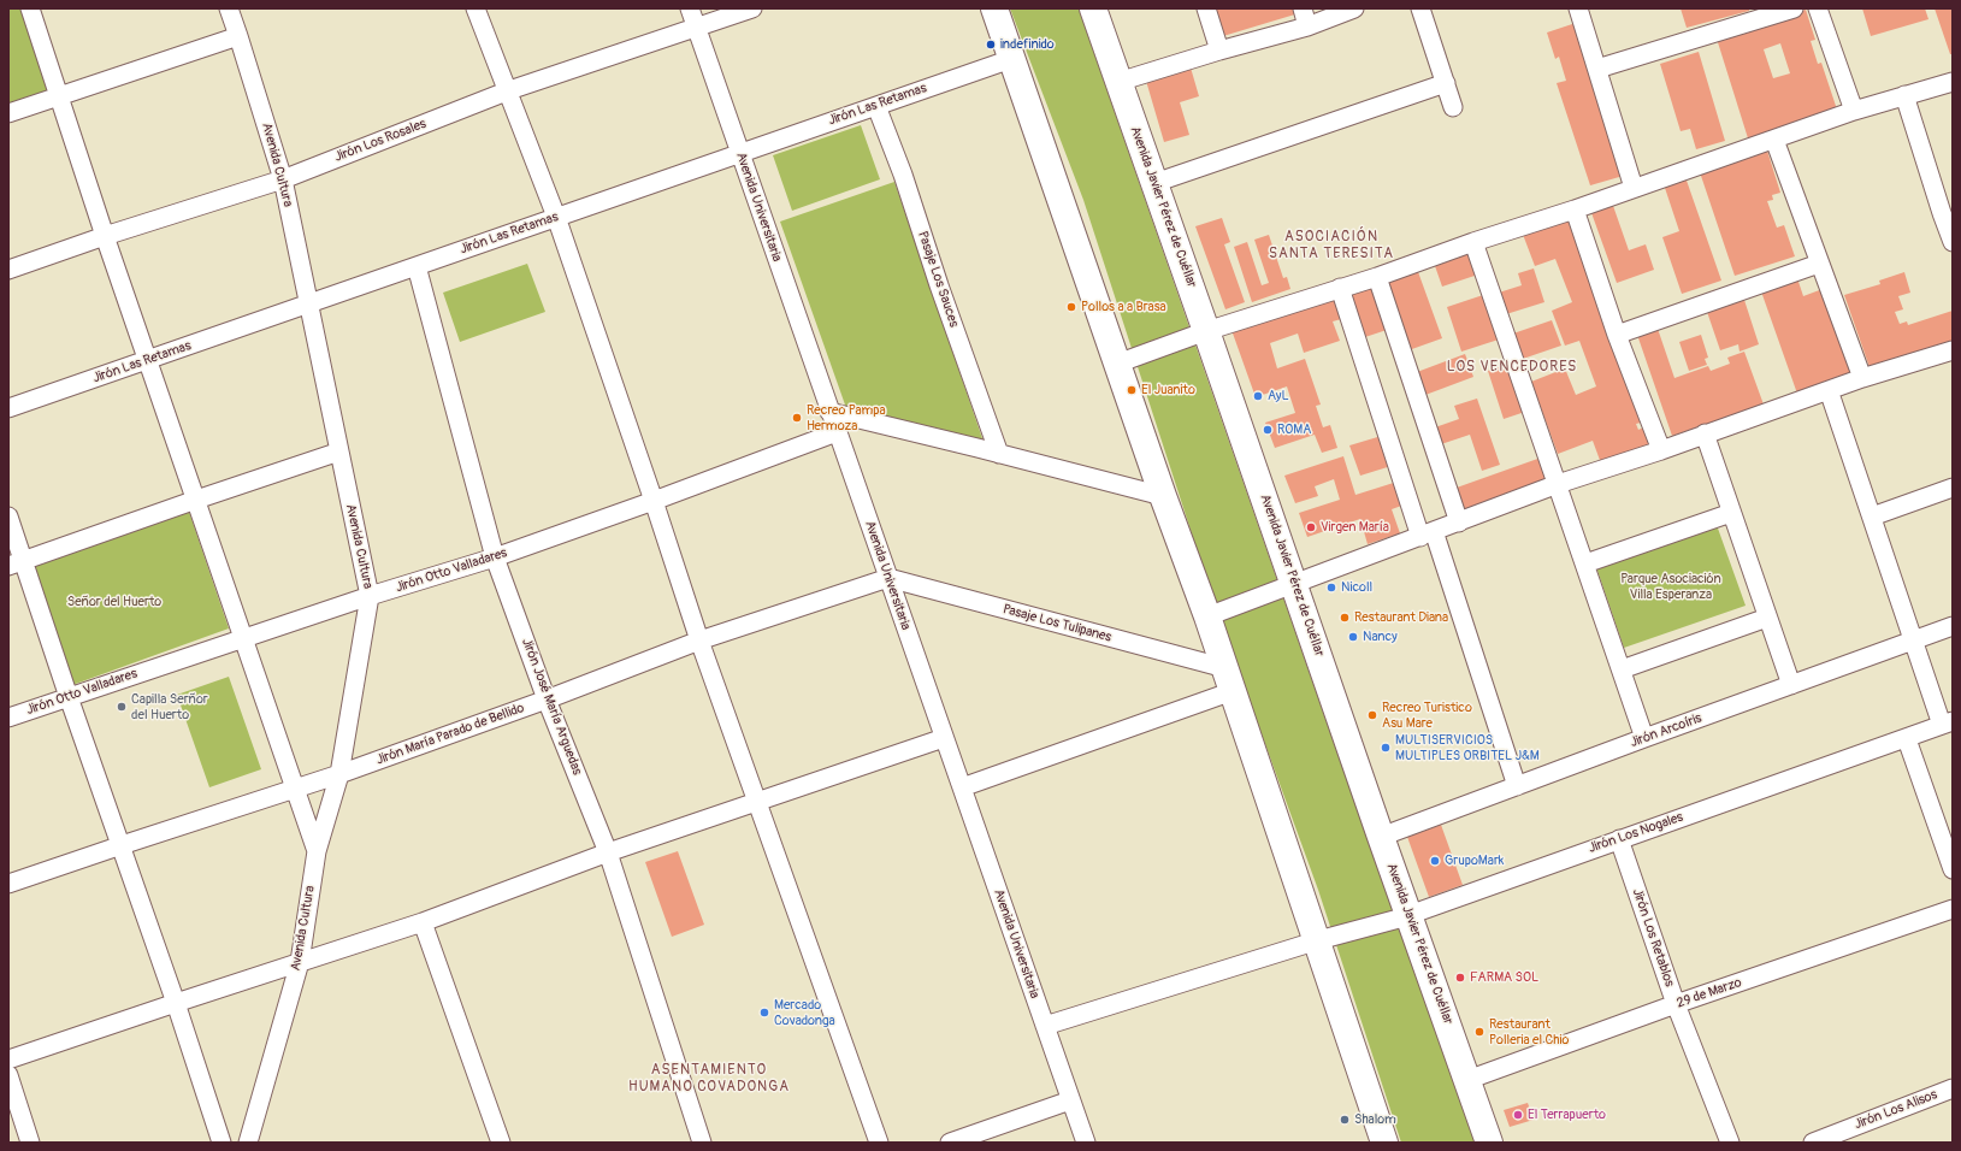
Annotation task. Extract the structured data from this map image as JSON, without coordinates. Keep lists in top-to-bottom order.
{
  "streets": {
    "highway": ["Avenida Javier Pérez de Cuéllar"],
    "street": [
      "Jirón Las Retamas",
      "Jirón Los Rosales",
      "Avenida Cultura",
      "Avenida Universitaria",
      "Pasaje Los Sauces",
      "Jirón Otto Valladares",
      "Pasaje Los Tulipanes",
      "Jirón José María Arguedas",
      "Jirón Arcoíris",
      "Jirón María Parado de Bellido",
      "Jirón Los Nogales",
      "Jirón Los Retablos",
      "29 de Marzo",
      "Jirón Los Alisos"
    ]
  },
  "crossings": [
    ["Jirón Las Retamas", "Avenida Cultura"],
    ["Jirón Las Retamas", "Avenida Universitaria"],
    ["Jirón Las Retamas", "Pasaje Los Sauces"],
    ["Jirón Las Retamas", "Jirón José María Arguedas"],
    ["Jirón Los Rosales", "Avenida Cultura"],
    ["Jirón Los Rosales", "Avenida Universitaria"],
    ["Avenida Cultura", "Jirón Otto Valladares"],
    ["Avenida Cultura", "Jirón María Parado de Bellido"],
    ["Avenida Universitaria", "Jirón Otto Valladares"],
    ["Avenida Universitaria", "Pasaje Los Tulipanes"],
    ["Avenida Universitaria", "Jirón María Parado de Bellido"],
    ["Avenida Universitaria", "Jirón Los Nogales"],
    ["Avenida Javier Pérez de Cuéllar", "Jirón Arcoíris"],
    ["Avenida Javier Pérez de Cuéllar", "Jirón Los Nogales"],
    ["Avenida Javier Pérez de Cuéllar", "29 de Marzo"],
    ["Jirón Otto Valladares", "Jirón José María Arguedas"],
    ["Pasaje Los Tulipanes", "Jirón María Parado de Bellido"],
    ["Jirón José María Arguedas", "Jirón María Parado de Bellido"],
    ["Jirón Los Nogales", "Jirón Los Retablos"],
    ["Jirón Los Retablos", "29 de Marzo"]
  ],
  "districts": ["ASOCIACIÓN SANTA TERESITA", "LOS VENCEDORES", "ASENTAMIENTO HUMANO COVADONGA"],
  "parks": ["Parque Asociación Villa Esperanza", "Señor del Huerto"],
  "places": [
    "indefinido",
    "Pollos a a Brasa",
    "El Juanito",
    "AyL",
    "Recreo Pampa Hermoza",
    "ROMA",
    "Virgen María",
    "Nicoll",
    "Restaurant Diana",
    "Nancy",
    "Capilla Serñor del Huerto",
    "Recreo Turistico Asu Mare",
    "MULTISERVICIOS MULTIPLES ORBITEL J&M",
    "GrupoMark",
    "FARMA SOL",
    "Mercado Covadonga",
    "Restaurant Polleria el Chio",
    "El Terrapuerto",
    "Shalom"
  ]
}
